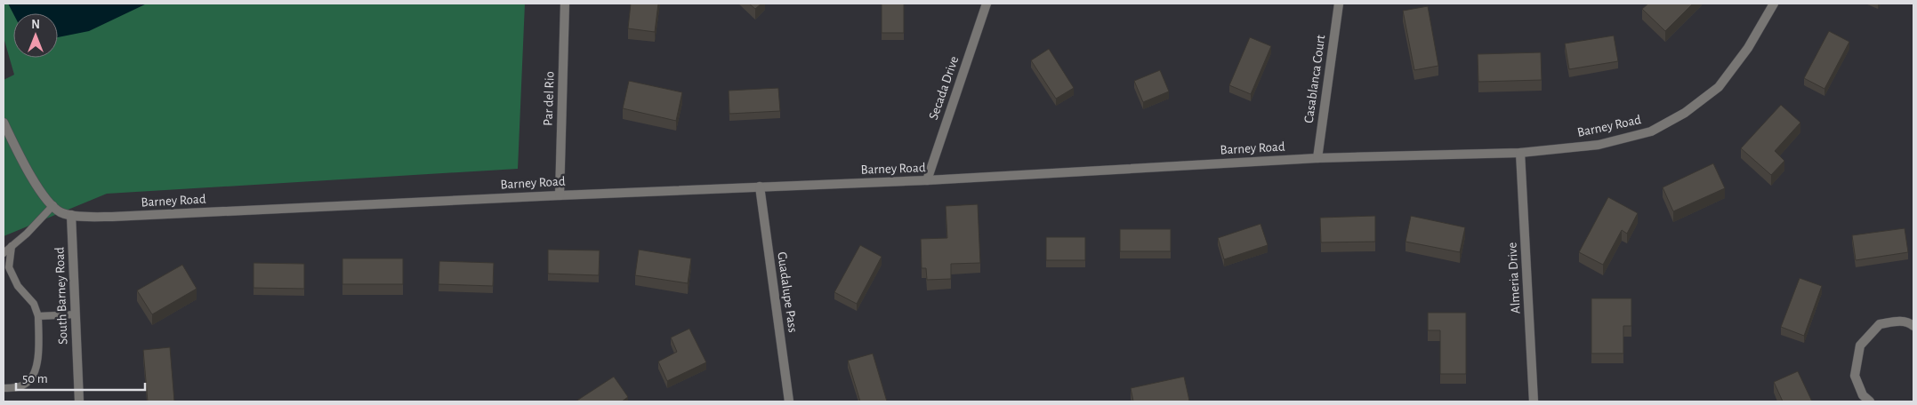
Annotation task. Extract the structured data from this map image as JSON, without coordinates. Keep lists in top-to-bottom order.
{
  "streets": {
    "street": [
      "Casablanca Court",
      "Secada Drive",
      "Par del Rio",
      "Barney Road",
      "Almeria Drive",
      "Guadalupe Pass",
      "South Barney Road"
    ]
  },
  "crossings": [
    ["Casablanca Court", "Barney Road"],
    ["Secada Drive", "Barney Road"],
    ["Par del Rio", "Barney Road"],
    ["Barney Road", "Almeria Drive"],
    ["Barney Road", "Guadalupe Pass"],
    ["Barney Road", "South Barney Road"]
  ],
  "scale_bar": "50 m",
  "north": "top"
}
